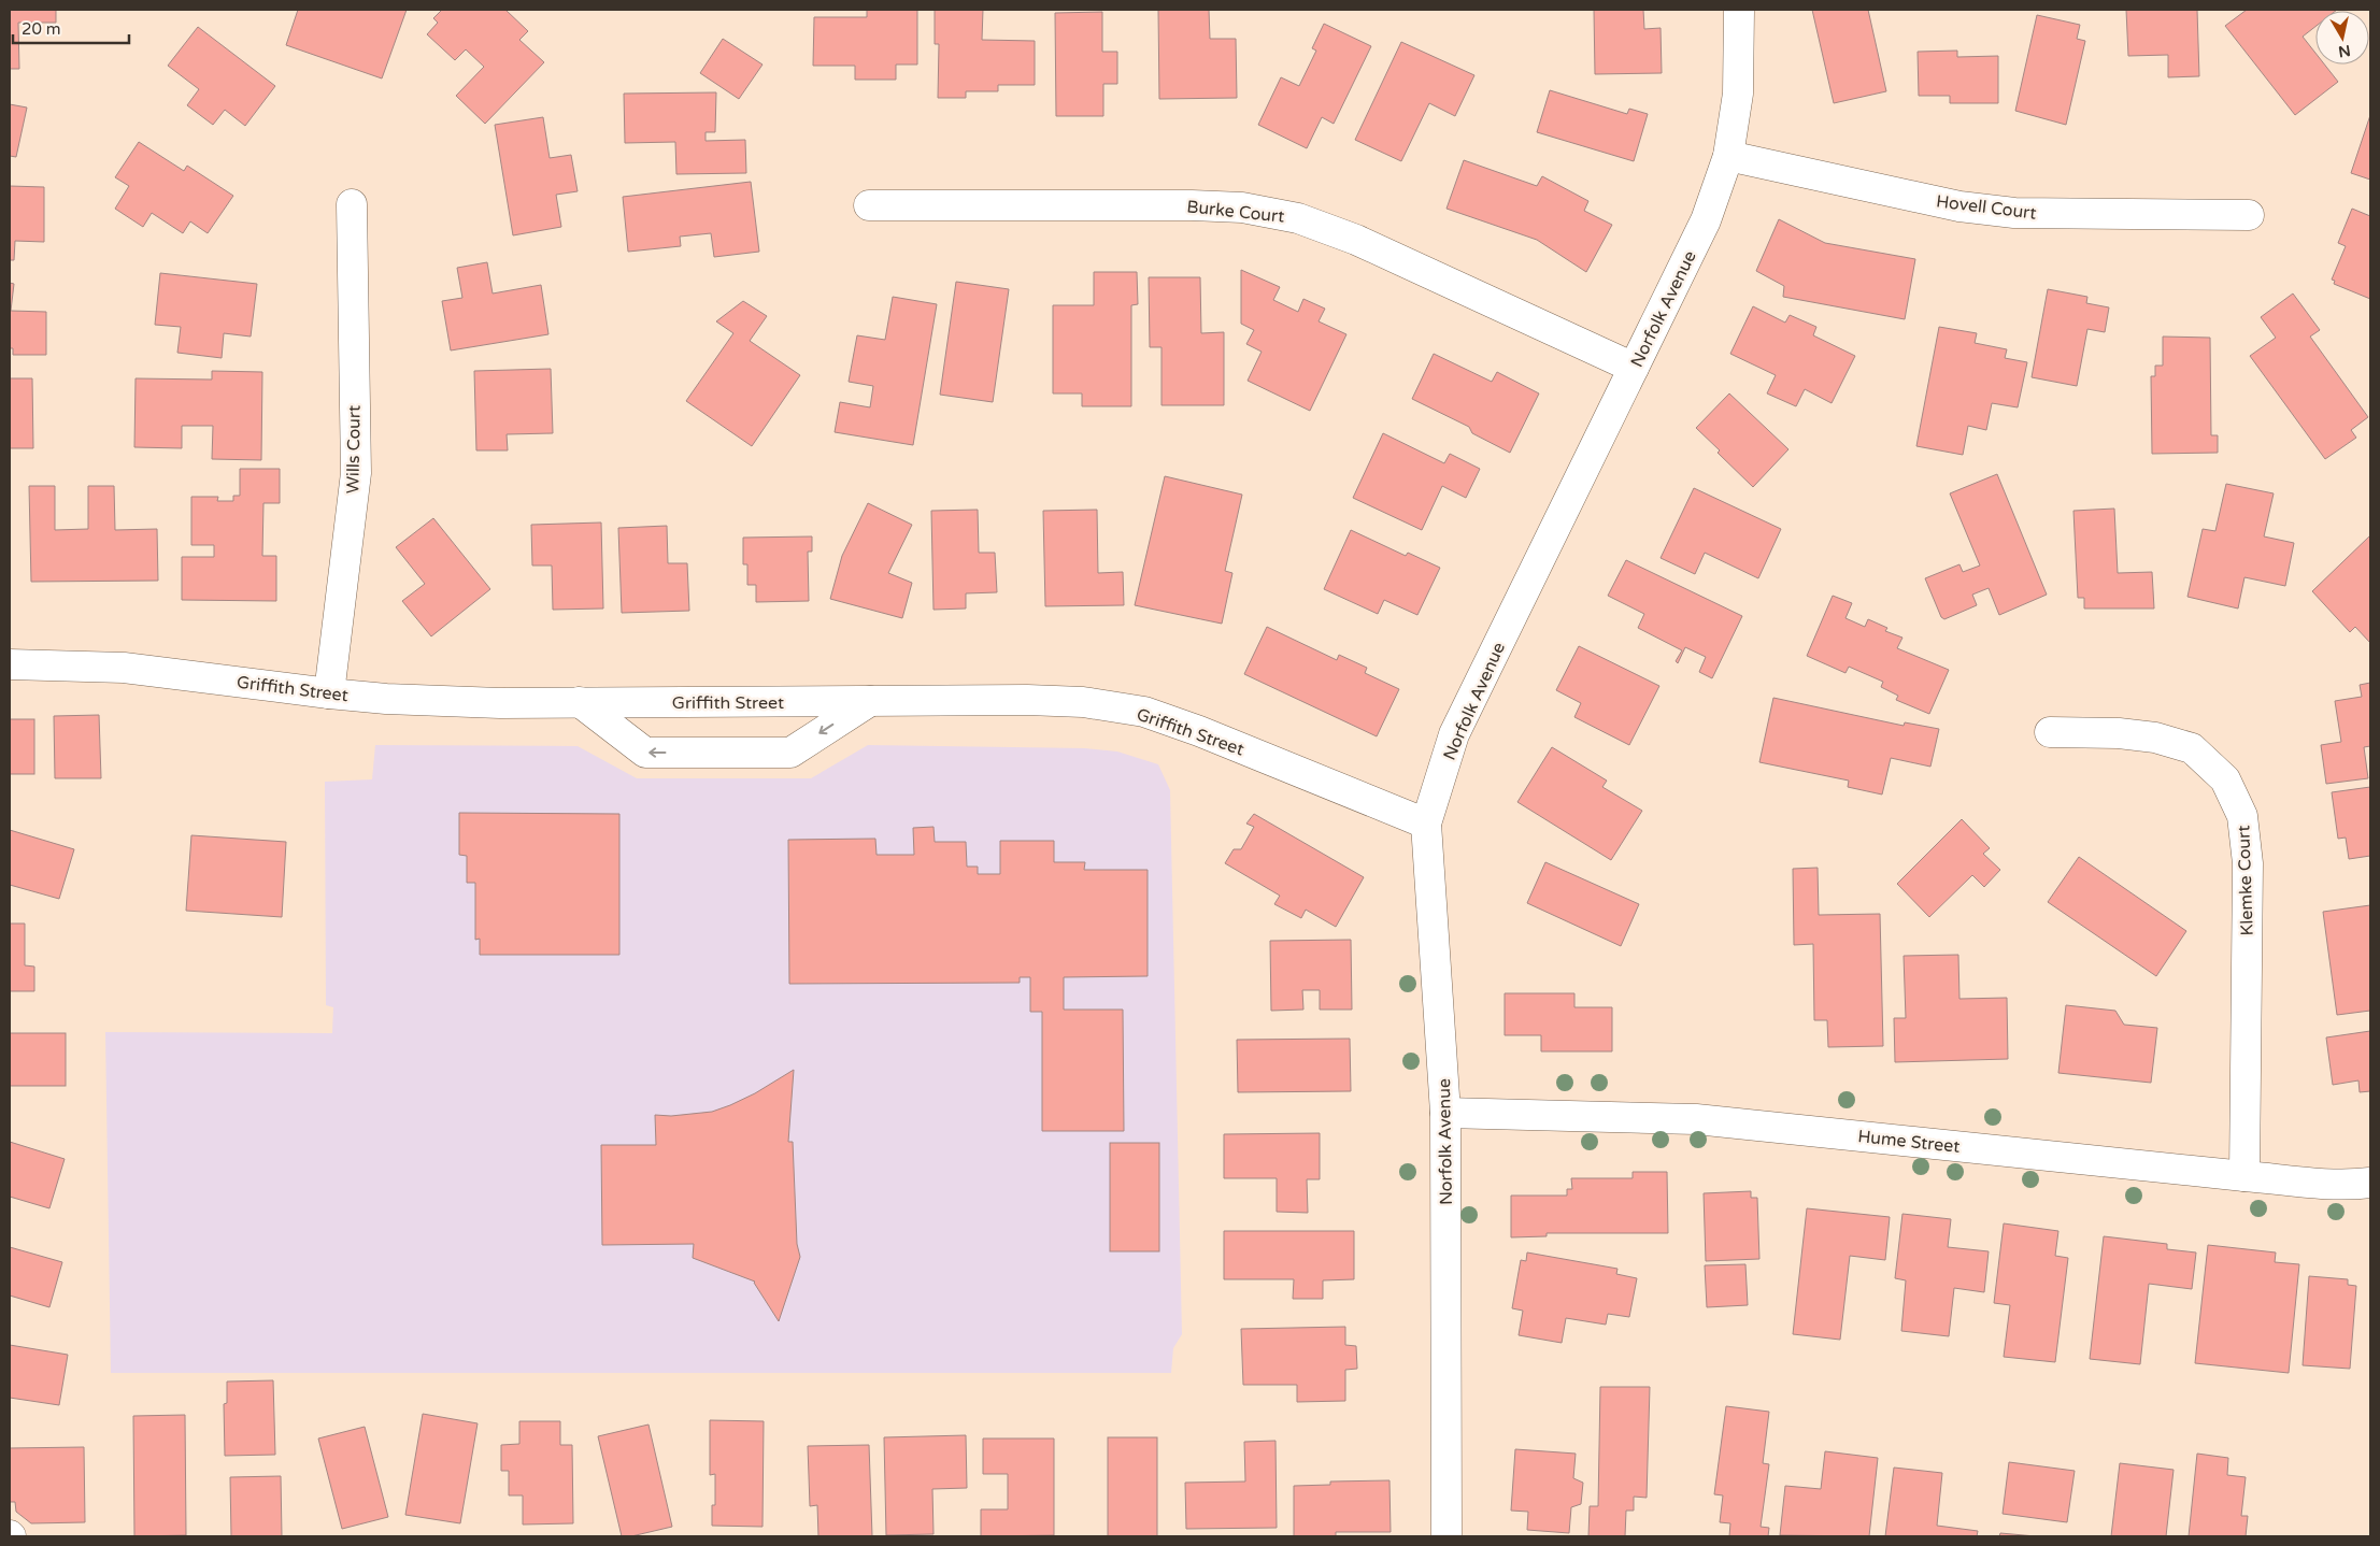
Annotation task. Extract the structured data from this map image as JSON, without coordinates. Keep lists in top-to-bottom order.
{
  "streets": {
    "street": [
      "Hovell Court",
      "Burke Court",
      "Norfolk Avenue",
      "Wills Court",
      "Griffith Street",
      "Klemke Court",
      "Hume Street"
    ]
  },
  "crossings": [
    ["Hovell Court", "Norfolk Avenue"],
    ["Burke Court", "Norfolk Avenue"],
    ["Norfolk Avenue", "Griffith Street"],
    ["Norfolk Avenue", "Hume Street"],
    ["Wills Court", "Griffith Street"],
    ["Klemke Court", "Hume Street"]
  ],
  "scale_bar": "20 m",
  "north": "bottom"
}
